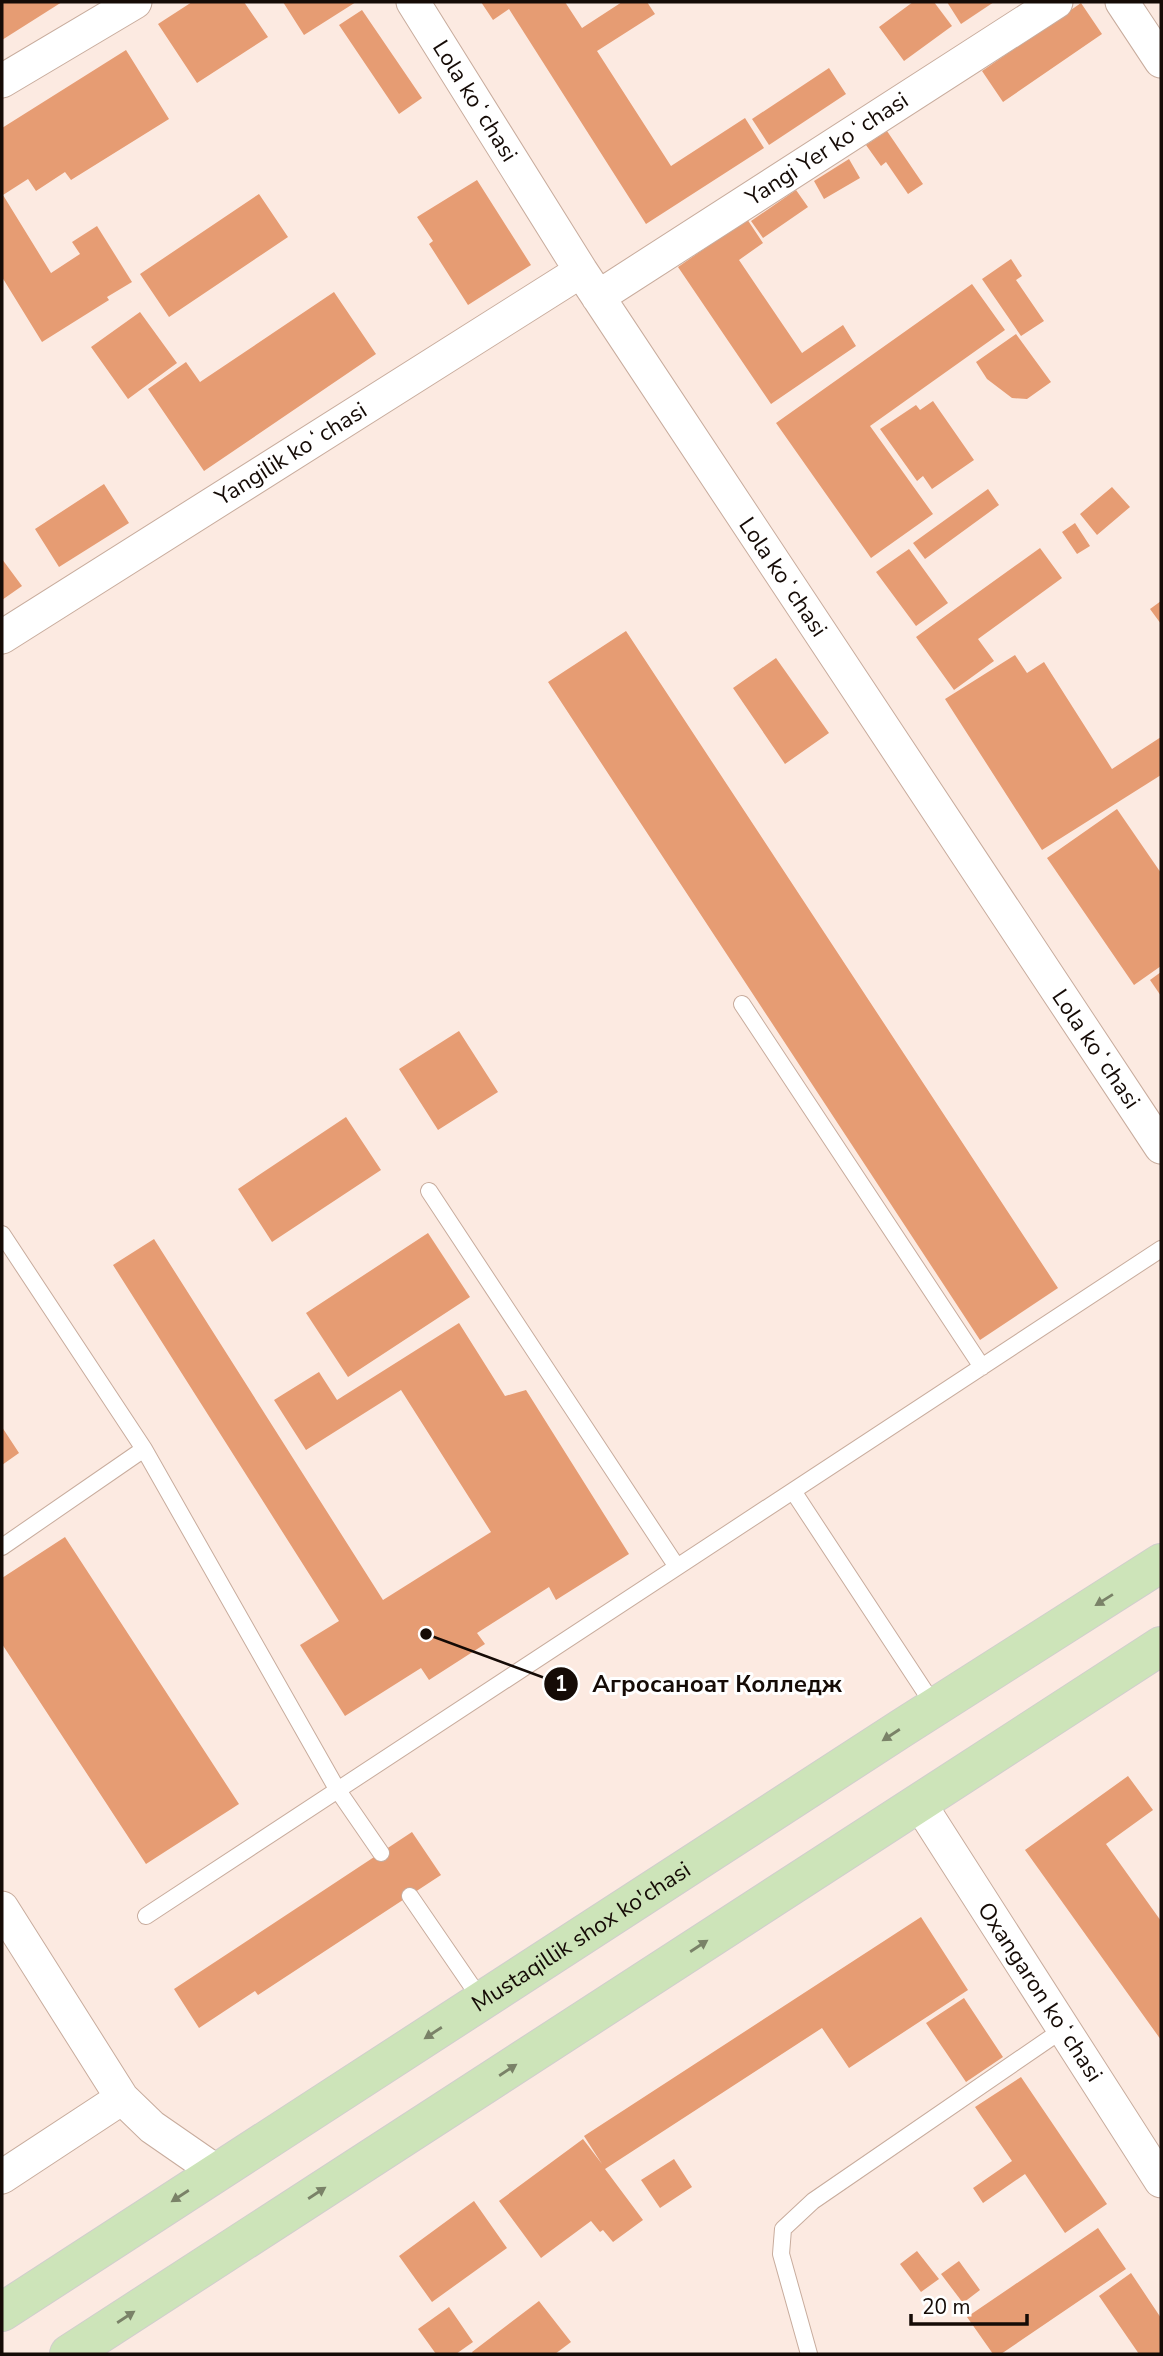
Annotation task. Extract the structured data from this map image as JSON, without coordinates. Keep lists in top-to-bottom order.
{
  "streets": {
    "main road": ["Mustaqillik shox ko'chasi"],
    "street": [
      "Lola koʻchasi",
      "Yangi Yer koʻchasi",
      "Yangilik koʻchasi",
      "Oxangaron koʻchasi"
    ]
  },
  "crossings": [
    ["Lola koʻchasi", "Yangi Yer koʻchasi"],
    ["Lola koʻchasi", "Yangilik koʻchasi"],
    ["Yangi Yer koʻchasi", "Yangilik koʻchasi"]
  ],
  "places": ["Агросаноат Колледж"],
  "scale_bar": "20 m"
}
